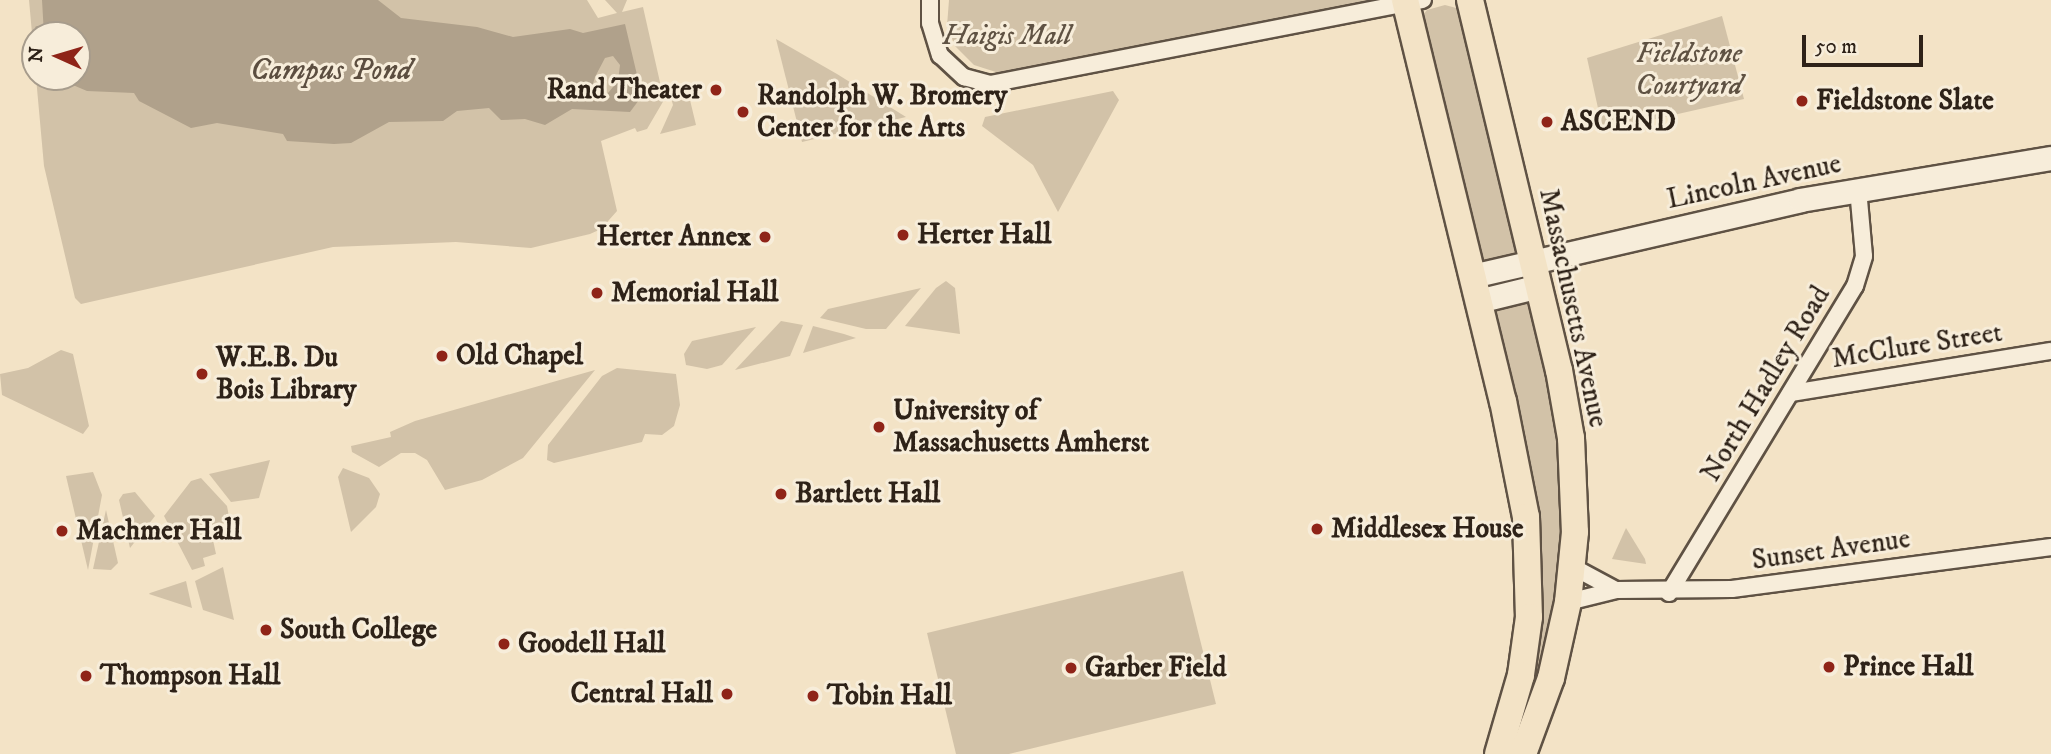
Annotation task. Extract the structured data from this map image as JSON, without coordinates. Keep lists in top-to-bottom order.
{
  "streets": {
    "main road": ["Massachusetts Avenue"],
    "street": [
      "Lincoln Avenue",
      "McClure Street",
      "North Hadley Road",
      "Sunset Avenue"
    ]
  },
  "crossings": [
    ["Lincoln Avenue", "Massachusetts Avenue"],
    ["Lincoln Avenue", "North Hadley Road"],
    ["Massachusetts Avenue", "Sunset Avenue"],
    ["McClure Street", "North Hadley Road"],
    ["North Hadley Road", "Sunset Avenue"]
  ],
  "water": ["Campus Pond"],
  "parks": ["Haigis Mall", "Fieldstone Courtyard"],
  "places": [
    "Rand Theater",
    "Fieldstone Slate",
    "Randolph W. Bromery Center for the Arts",
    "ASCEND",
    "Herter Hall",
    "Herter Annex",
    "Memorial Hall",
    "Old Chapel",
    "W.E.B. Du Bois Library",
    "University of Massachusetts Amherst",
    "Bartlett Hall",
    "Middlesex House",
    "Machmer Hall",
    "South College",
    "Goodell Hall",
    "Prince Hall",
    "Garber Field",
    "Thompson Hall",
    "Central Hall",
    "Tobin Hall"
  ],
  "scale_bar": "50 m",
  "north": "left"
}
